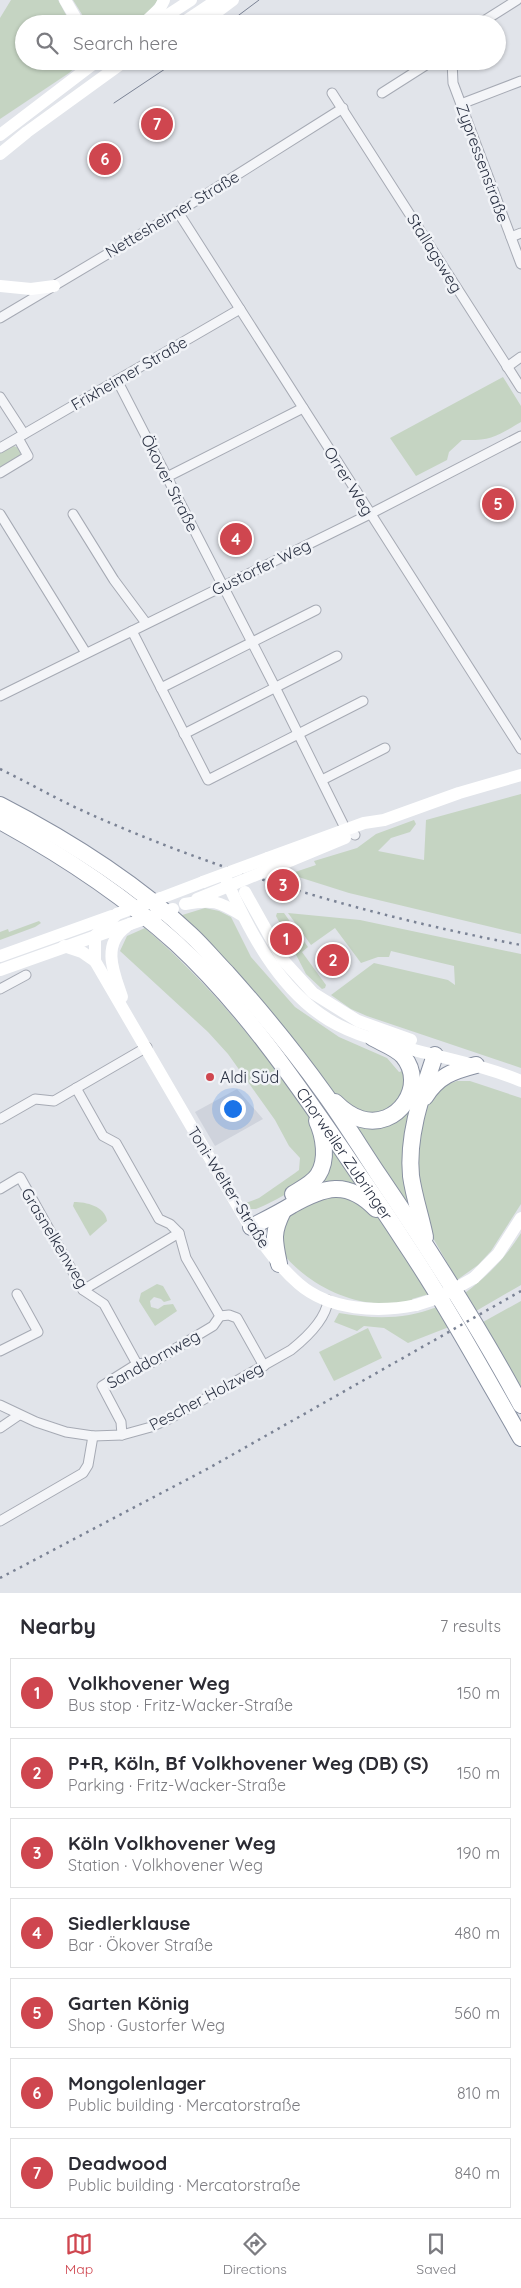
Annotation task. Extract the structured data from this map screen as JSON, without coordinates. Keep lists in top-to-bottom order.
{
  "streets": {
    "highway": ["Chorweiler Zubringer"],
    "street": [
      "Zypressenstraße",
      "Nettesheimer Straße",
      "Stallagsweg",
      "Frixheimer Straße",
      "Orrer Weg",
      "Ökover Straße",
      "Gustorfer Weg",
      "Toni-Welter-Straße",
      "Grasnelkenweg",
      "Sanddornweg",
      "Pescher Holzweg"
    ]
  },
  "crossings": [
    ["Nettesheimer Straße", "Stallagsweg"],
    ["Nettesheimer Straße", "Orrer Weg"],
    ["Frixheimer Straße", "Orrer Weg"],
    ["Frixheimer Straße", "Ökover Straße"],
    ["Orrer Weg", "Gustorfer Weg"],
    ["Ökover Straße", "Gustorfer Weg"],
    ["Toni-Welter-Straße", "Pescher Holzweg"],
    ["Grasnelkenweg", "Sanddornweg"],
    ["Sanddornweg", "Pescher Holzweg"]
  ],
  "places": ["Aldi Süd"],
  "page": {
    "search": "Search here",
    "pins": [
      "7",
      "6",
      "5",
      "4",
      "3",
      "1",
      "2"
    ],
    "heading": ["Nearby", "7 results"],
    "list": [
      {
        "mark": "1",
        "name": "Volkhovener Weg",
        "note": "Bus stop · Fritz-Wacker-Straße",
        "value": "150 m"
      },
      {
        "mark": "2",
        "name": "P+R, Köln, Bf Volkhovener Weg (DB) (S)",
        "note": "Parking · Fritz-Wacker-Straße",
        "value": "150 m"
      },
      {
        "mark": "3",
        "name": "Köln Volkhovener Weg",
        "note": "Station · Volkhovener Weg",
        "value": "190 m"
      },
      {
        "mark": "4",
        "name": "Siedlerklause",
        "note": "Bar · Ökover Straße",
        "value": "480 m"
      },
      {
        "mark": "5",
        "name": "Garten König",
        "note": "Shop · Gustorfer Weg",
        "value": "560 m"
      },
      {
        "mark": "6",
        "name": "Mongolenlager",
        "note": "Public building · Mercatorstraße",
        "value": "810 m"
      },
      {
        "mark": "7",
        "name": "Deadwood",
        "note": "Public building · Mercatorstraße",
        "value": "840 m"
      }
    ],
    "nav": ["Map", "Directions", "Saved"]
  }
}
